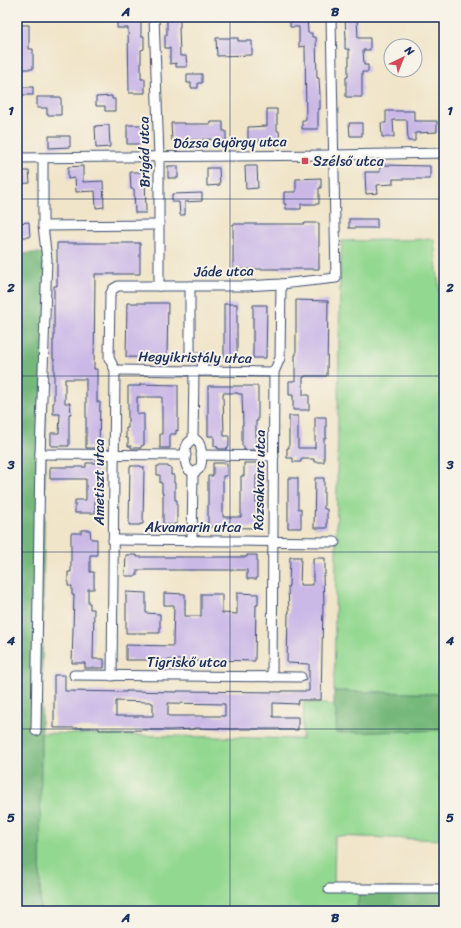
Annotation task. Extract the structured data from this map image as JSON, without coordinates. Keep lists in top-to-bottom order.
{
  "streets": {
    "street": [
      "Dózsa György utca",
      "Brigád utca",
      "Jáde utca",
      "Hegyikristály utca",
      "Rózsakvarc utca",
      "Ametiszt utca",
      "Akvamarin utca",
      "Tigriskő utca"
    ]
  },
  "crossings": [
    ["Dózsa György utca", "Brigád utca"],
    ["Dózsa György utca", "Jáde utca"],
    ["Brigád utca", "Jáde utca"],
    ["Jáde utca", "Rózsakvarc utca"],
    ["Jáde utca", "Ametiszt utca"],
    ["Hegyikristály utca", "Rózsakvarc utca"],
    ["Hegyikristály utca", "Ametiszt utca"],
    ["Rózsakvarc utca", "Akvamarin utca"],
    ["Rózsakvarc utca", "Tigriskő utca"],
    ["Ametiszt utca", "Akvamarin utca"],
    ["Ametiszt utca", "Tigriskő utca"]
  ],
  "places": {
    "transit": ["Szélső utca"]
  },
  "north": "top right",
  "grid": {
    "columns": ["A", "B"],
    "rows": [
      "1",
      "2",
      "3",
      "4",
      "5"
    ]
  }
}
